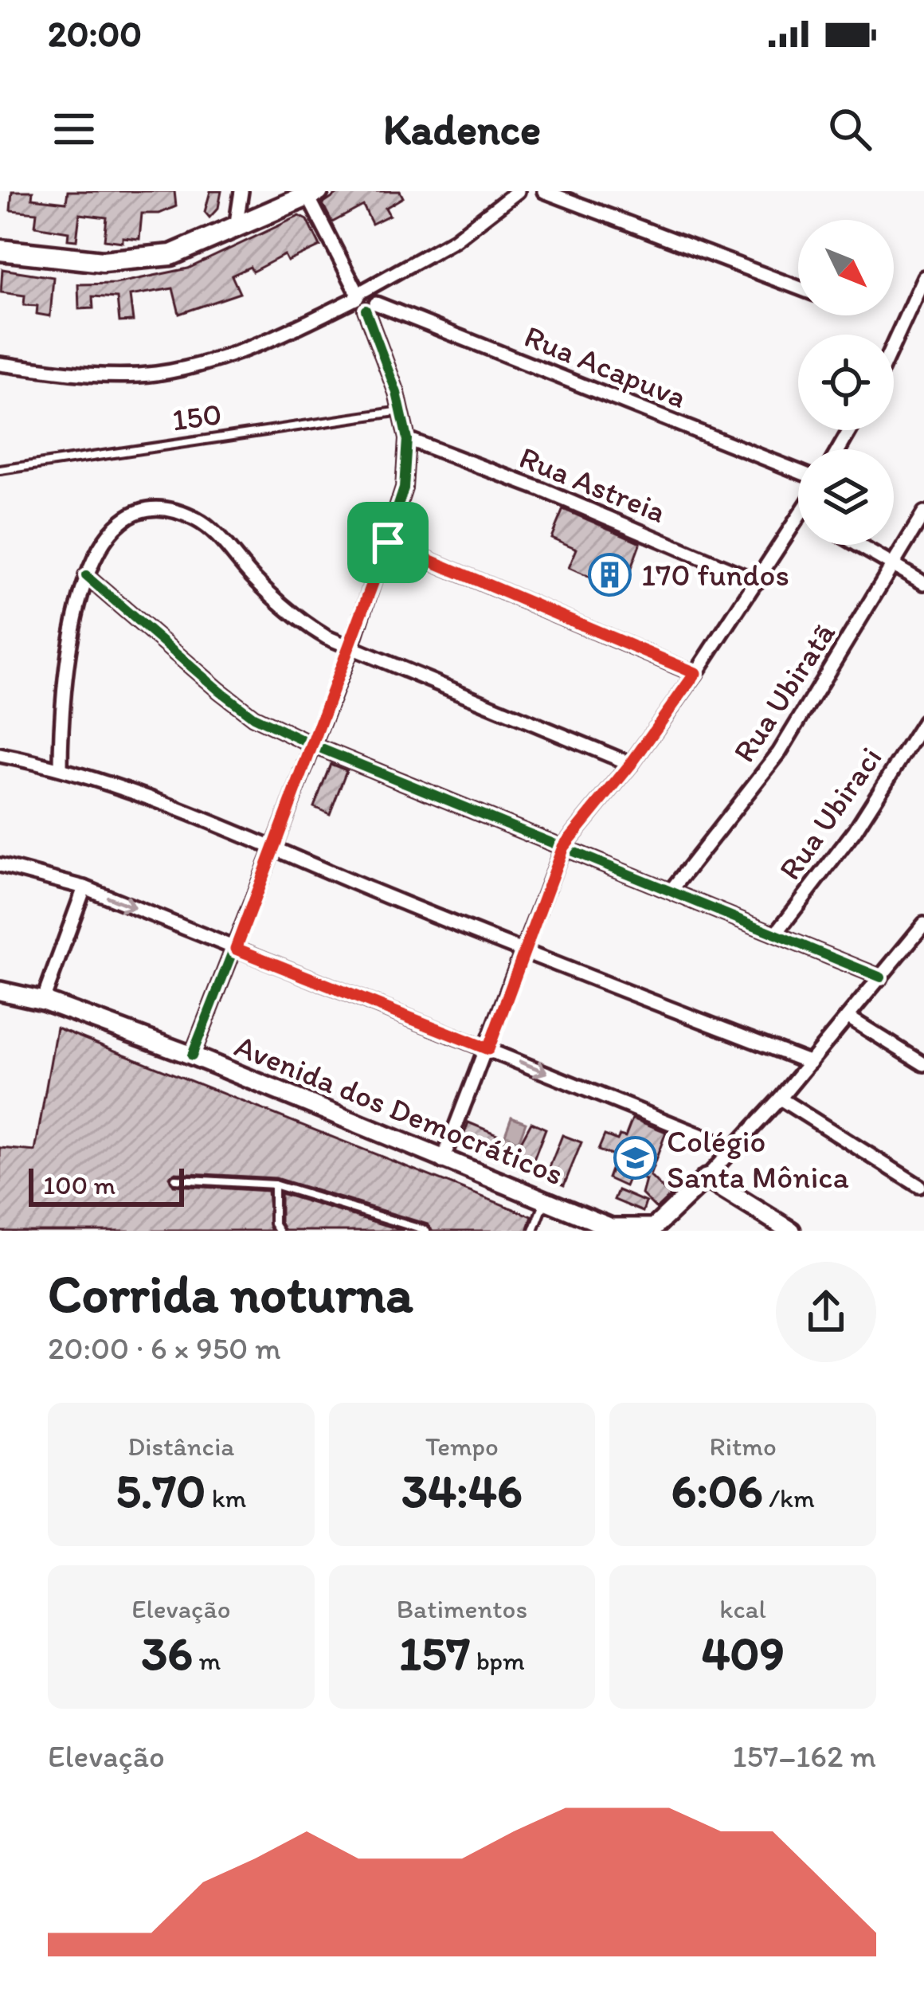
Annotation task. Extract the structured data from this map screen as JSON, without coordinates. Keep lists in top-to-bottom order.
{
  "streets": {
    "street": [
      "Rua Acapuva",
      "Rua Astreia",
      "Rua Ubiratã",
      "Rua Ubiraci",
      "Avenida dos Democráticos"
    ],
    "lane": ["150"]
  },
  "places": {
    "building": ["170 fundos"],
    "school or university": ["Colégio Santa Mônica"]
  },
  "scale_bar": "100 m",
  "north": "bottom right",
  "page": {
    "status": "20:00",
    "header": "Kadence",
    "scale": "100 m",
    "heading": ["Corrida noturna", "20:00 · 6 × 950 m"],
    "stats": [
      ["Distância", "5.70 km"],
      ["Tempo", "34:46"],
      ["Ritmo", "6:06 /km"],
      ["Elevação", "36 m"],
      ["Batimentos", "157 bpm"],
      ["kcal", "409"]
    ],
    "chart": ["Elevação", "157–162 m"]
  }
}
